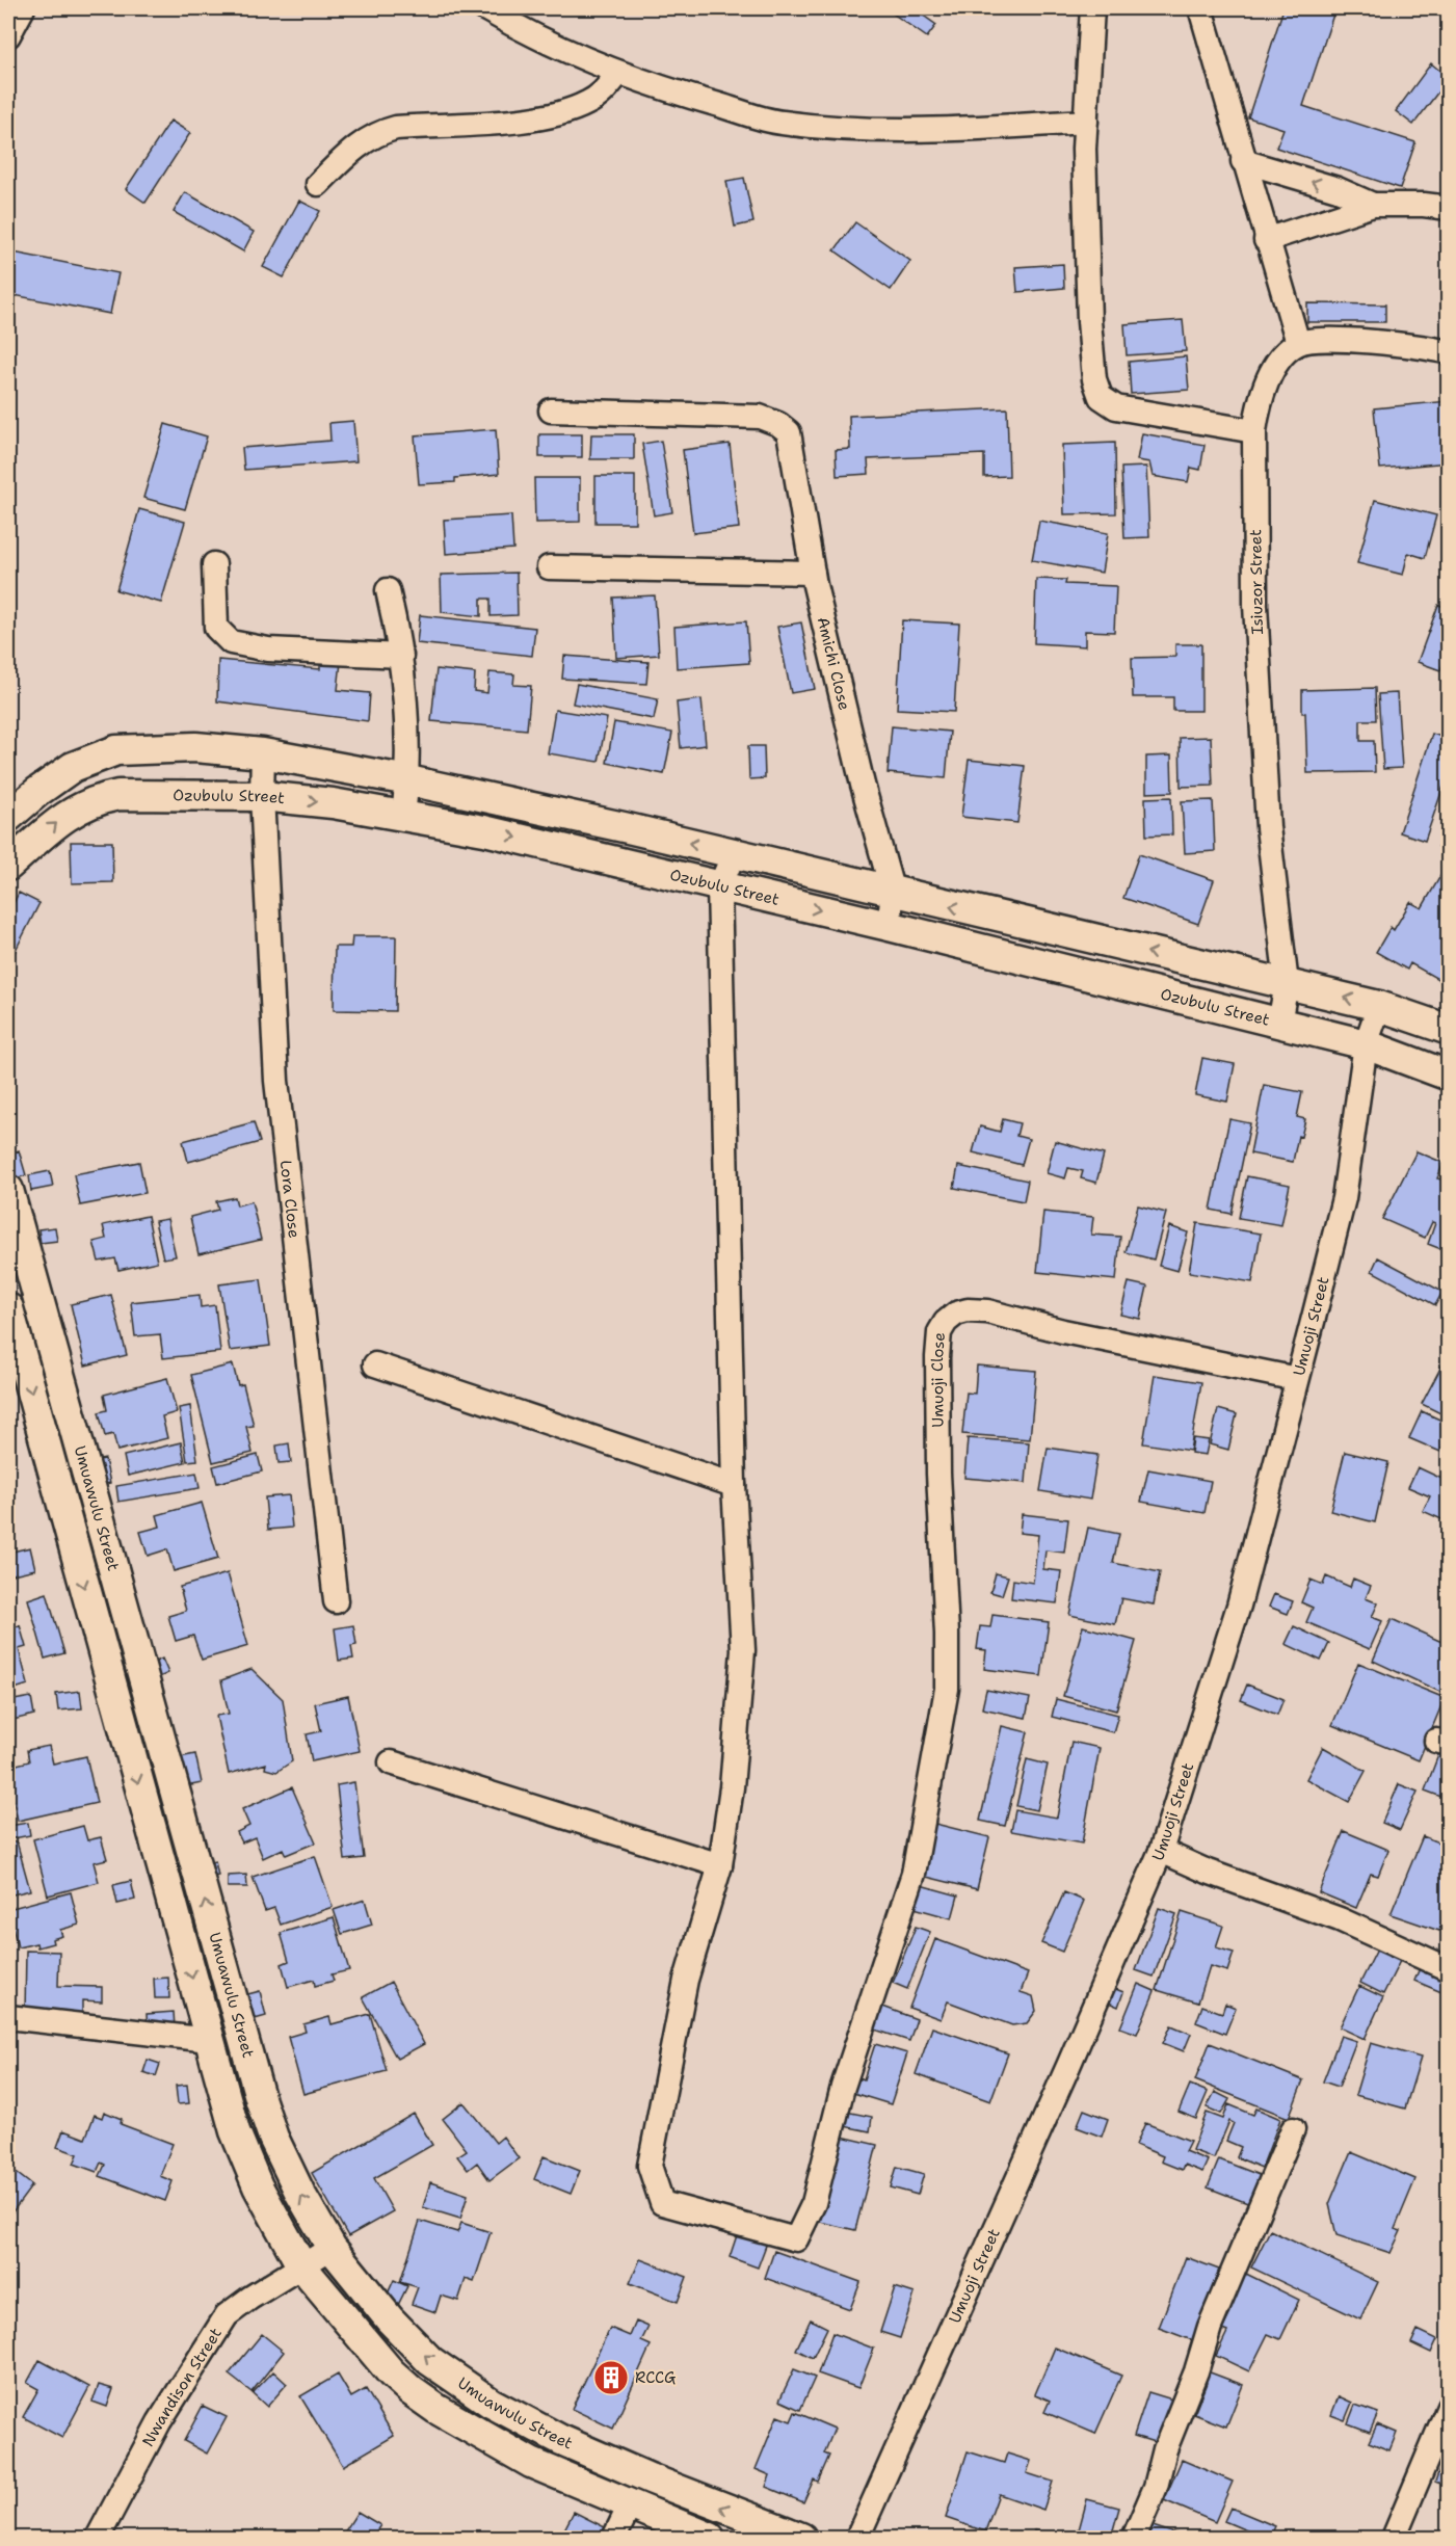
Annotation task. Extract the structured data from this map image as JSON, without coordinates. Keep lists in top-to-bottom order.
{
  "streets": {
    "main road": ["Ozubulu Street", "Umuawulu Street"],
    "street": [
      "Isiuzor Street",
      "Amichi Close",
      "Lora Close",
      "Umuoji Street",
      "Umuoji Close",
      "Nwandison Street"
    ]
  },
  "crossings": [
    ["Isiuzor Street", "Ozubulu Street"],
    ["Ozubulu Street", "Lora Close"],
    ["Ozubulu Street", "Umuoji Street"],
    ["Umuoji Street", "Umuoji Close"],
    ["Umuawulu Street", "Nwandison Street"]
  ],
  "places": {
    "building": ["RCCG"]
  }
}
